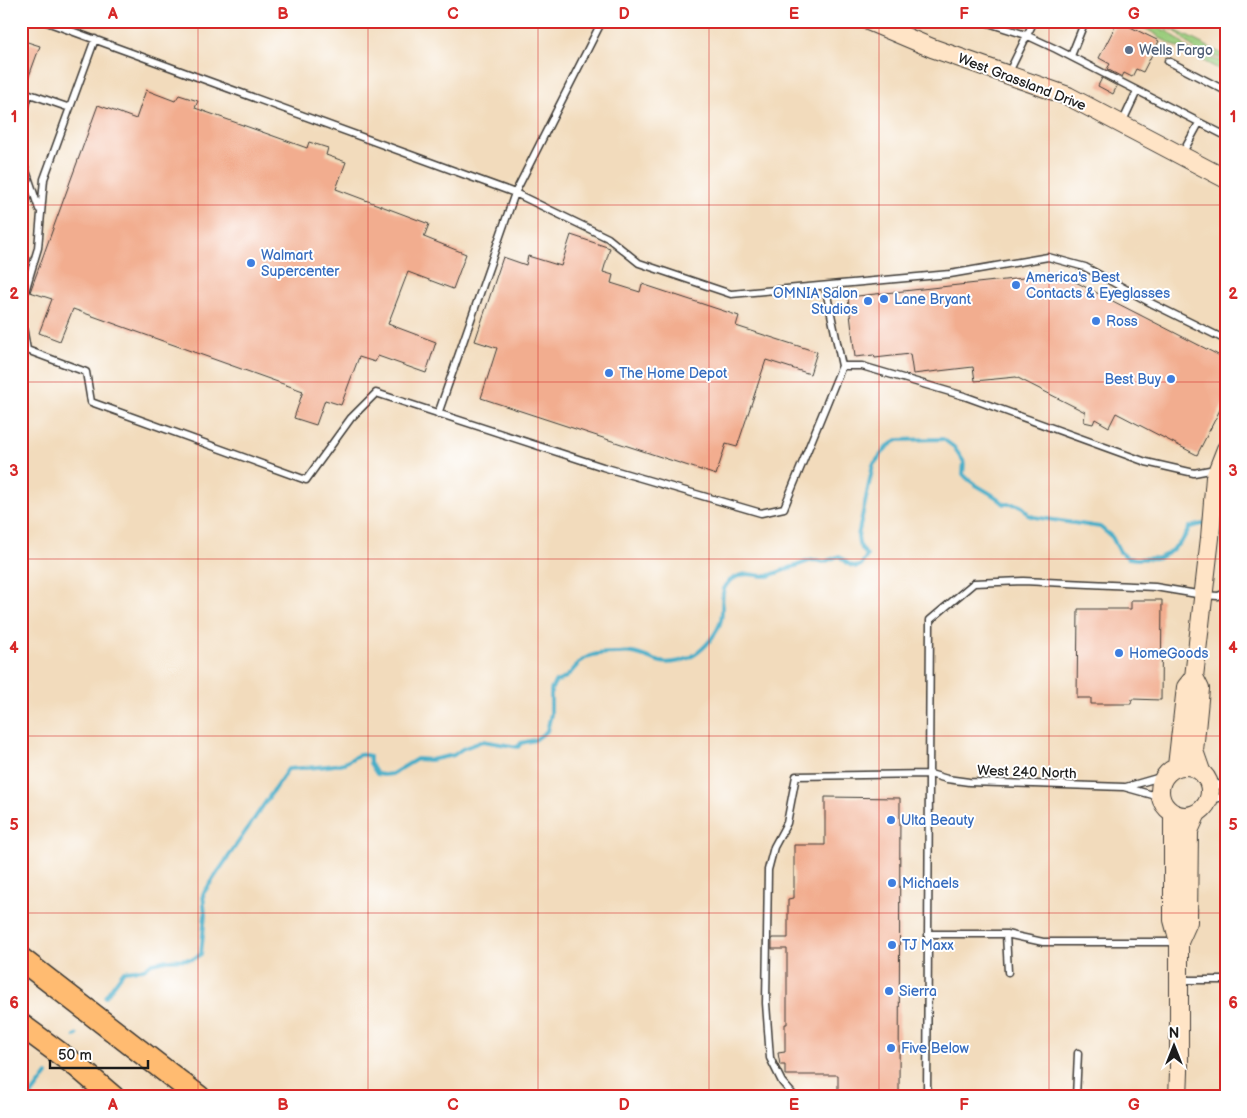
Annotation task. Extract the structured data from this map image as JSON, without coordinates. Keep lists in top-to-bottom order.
{
  "streets": {
    "street": ["West Grassland Drive"],
    "lane": ["West 240 North"]
  },
  "places": [
    "Wells Fargo",
    "Walmart Supercenter",
    "America's Best Contacts & Eyeglasses",
    "Lane Bryant",
    "OMNIA Salon Studios",
    "Ross",
    "The Home Depot",
    "Best Buy",
    "HomeGoods",
    "Ulta Beauty",
    "Michaels",
    "TJ Maxx",
    "Sierra",
    "Five Below"
  ],
  "scale_bar": "50 m",
  "north": "top",
  "grid": {
    "columns": [
      "A",
      "B",
      "C",
      "D",
      "E",
      "F",
      "G"
    ],
    "rows": [
      "1",
      "2",
      "3",
      "4",
      "5",
      "6"
    ]
  }
}
